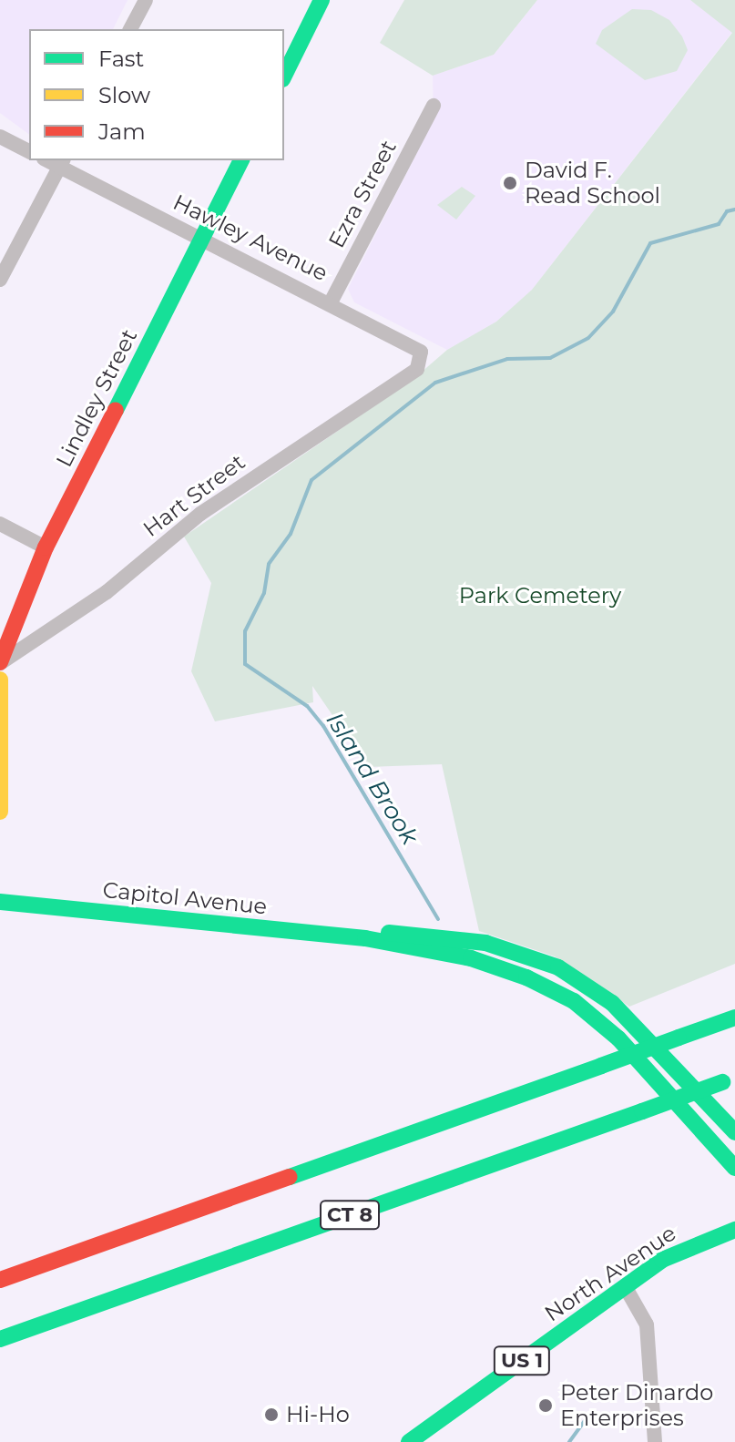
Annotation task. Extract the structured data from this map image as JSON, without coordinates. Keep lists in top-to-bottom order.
{
  "streets": {
    "main road": [
      "Lindley Street",
      "Capitol Avenue",
      "CT 8",
      "North Avenue",
      "US 1"
    ],
    "street": ["Ezra Street", "Hawley Avenue", "Hart Street"]
  },
  "crossings": [
    ["Ezra Street", "Hawley Avenue"],
    ["Hawley Avenue", "Lindley Street"],
    ["Hawley Avenue", "Hart Street"],
    ["Lindley Street", "Hart Street"]
  ],
  "water": ["Island Brook"],
  "parks": ["Park Cemetery"],
  "places": ["David F. Read School", "Peter Dinardo Enterprises", "Hi-Ho"],
  "legend": ["Fast", "Slow", "Jam"]
}
